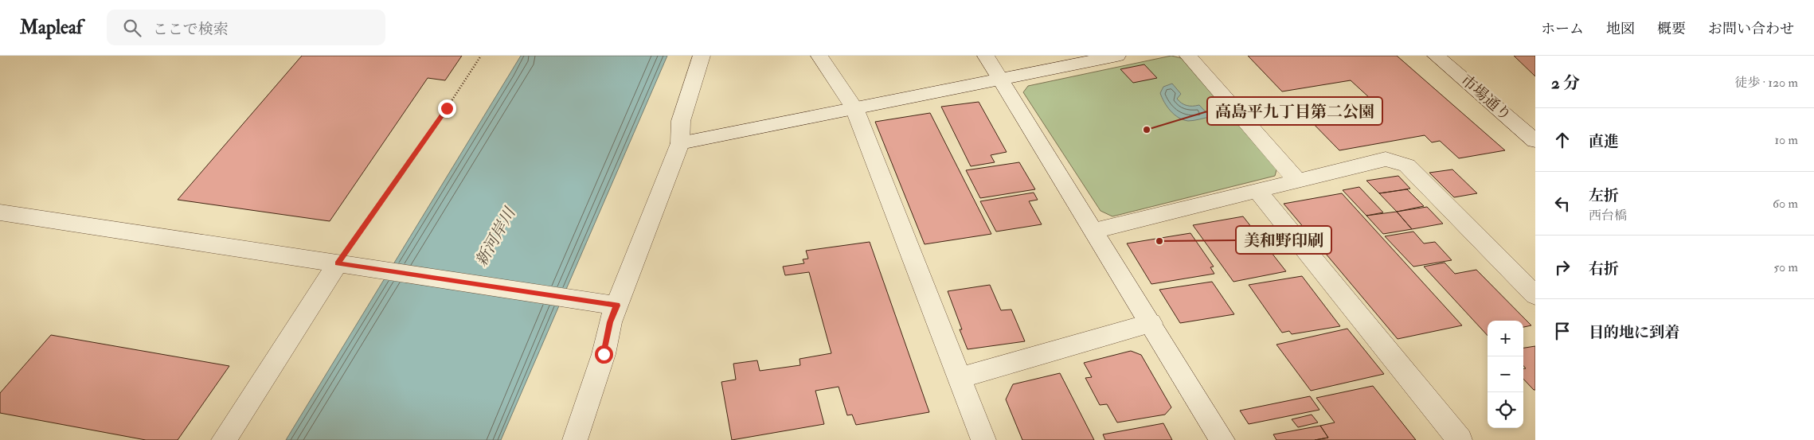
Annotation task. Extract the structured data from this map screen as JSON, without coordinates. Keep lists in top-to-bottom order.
{
  "streets": {
    "street": ["市場通り"]
  },
  "water": ["新河岸川"],
  "places": ["高島平九丁目第二公園", "美和野印刷"],
  "page": {
    "header": "Mapleaf",
    "search": "ここで検索",
    "nav": [
      "ホーム",
      "地図",
      "概要",
      "お問い合わせ"
    ],
    "heading": ["2 分", "徒歩 · 120 m"],
    "list": [
      ["直進", "10 m"],
      ["左折", "西台橋", "60 m"],
      ["右折", "50 m"],
      "目的地に到着"
    ],
    "map_buttons": ["+", "−"]
  }
}
